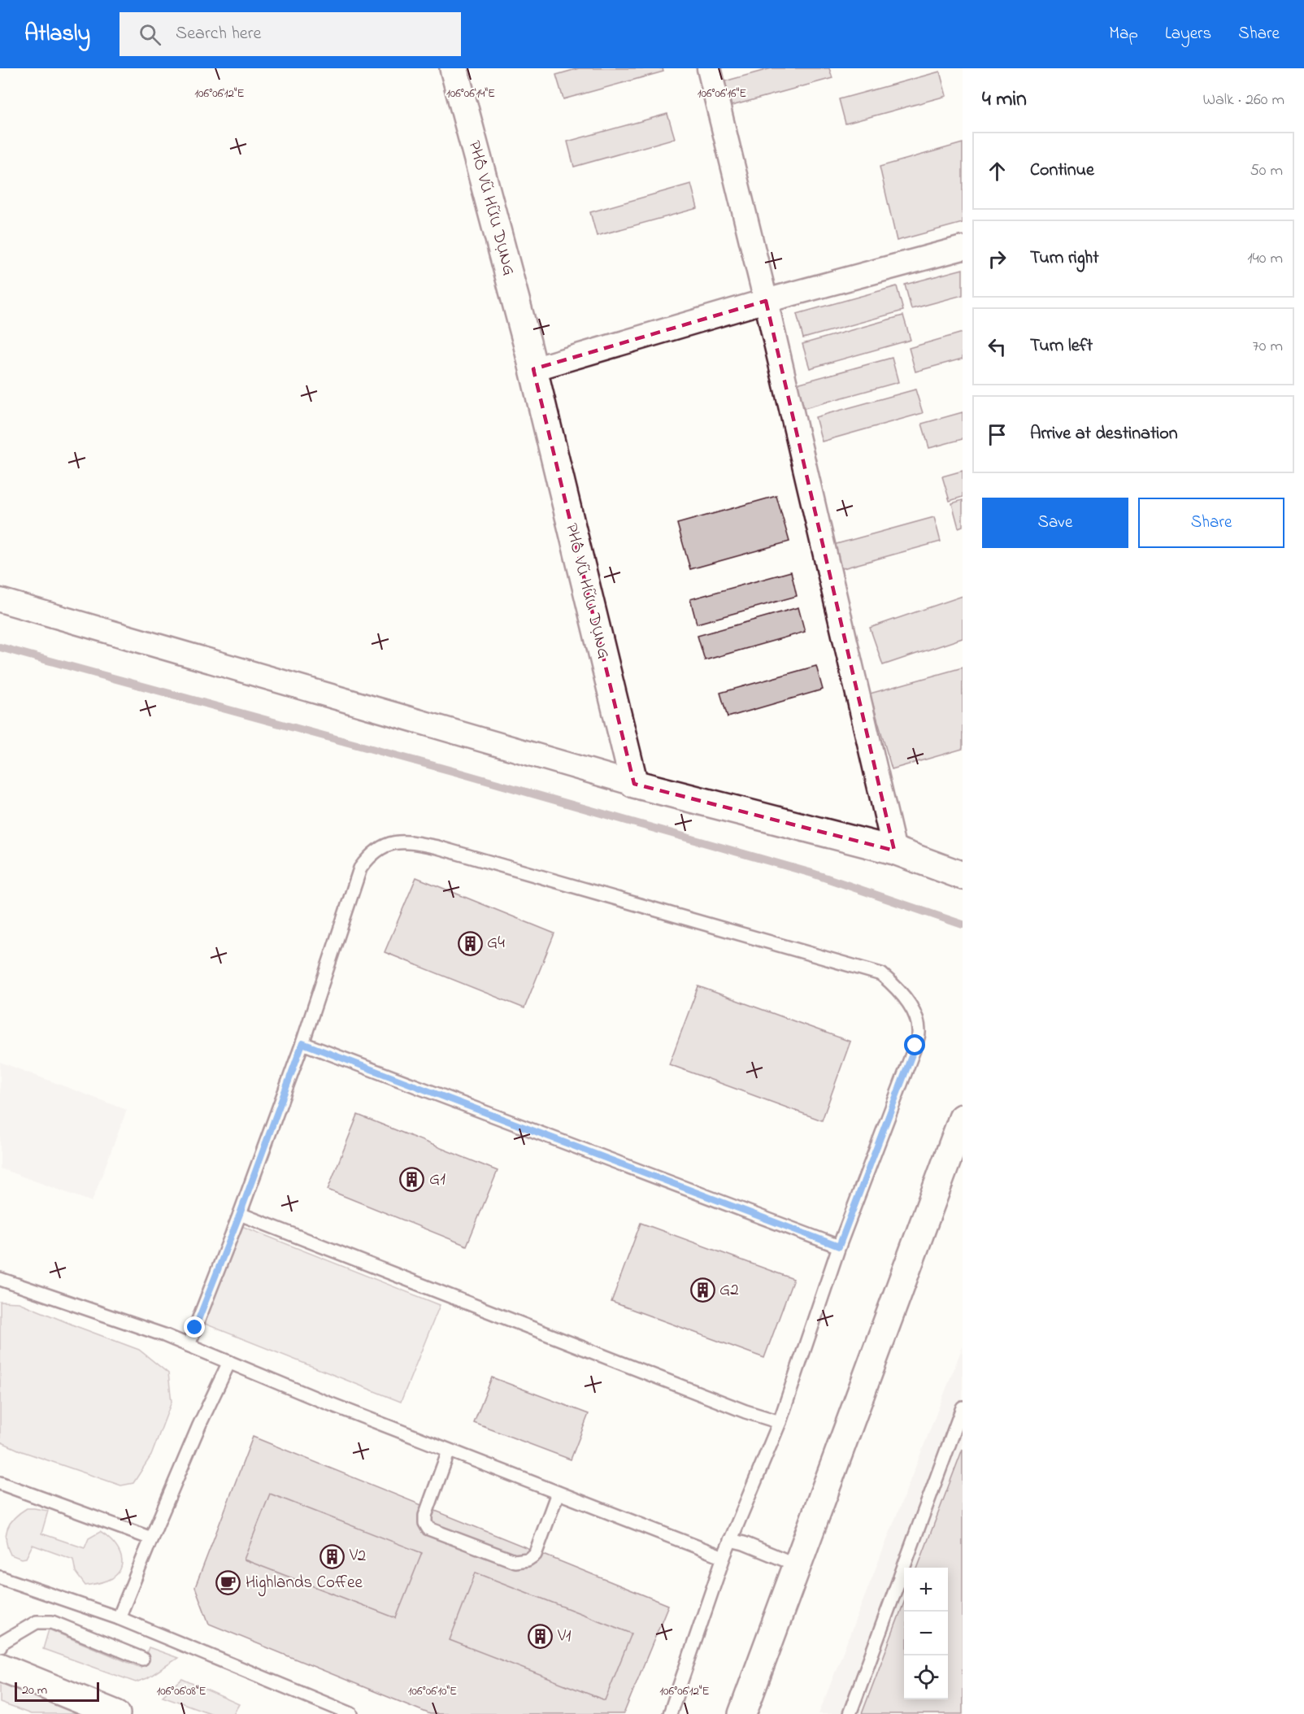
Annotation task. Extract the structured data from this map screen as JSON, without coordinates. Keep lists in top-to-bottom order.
{
  "streets": {
    "street": ["PHỐ VŨ HỮU DỤNG"]
  },
  "places": {
    "building": [
      "G4",
      "G1",
      "G2",
      "V2",
      "V1"
    ],
    "cafe": ["Highlands Coffee"]
  },
  "scale_bar": "20 m",
  "page": {
    "header": "Atlasly",
    "search": "Search here",
    "nav": ["Map", "Layers", "Share"],
    "heading": ["4 min", "Walk · 260 m"],
    "list": [
      ["Continue", "50 m"],
      ["Turn right", "140 m"],
      ["Turn left", "70 m"],
      "Arrive at destination"
    ],
    "buttons": ["Save", "Share"],
    "map_buttons": ["+", "−"],
    "scale": "20 m"
  },
  "coordinates": [
    "106°06'12\"E",
    "106°06'14\"E",
    "106°06'16\"E",
    "106°06'08\"E",
    "106°06'10\"E"
  ]
}
